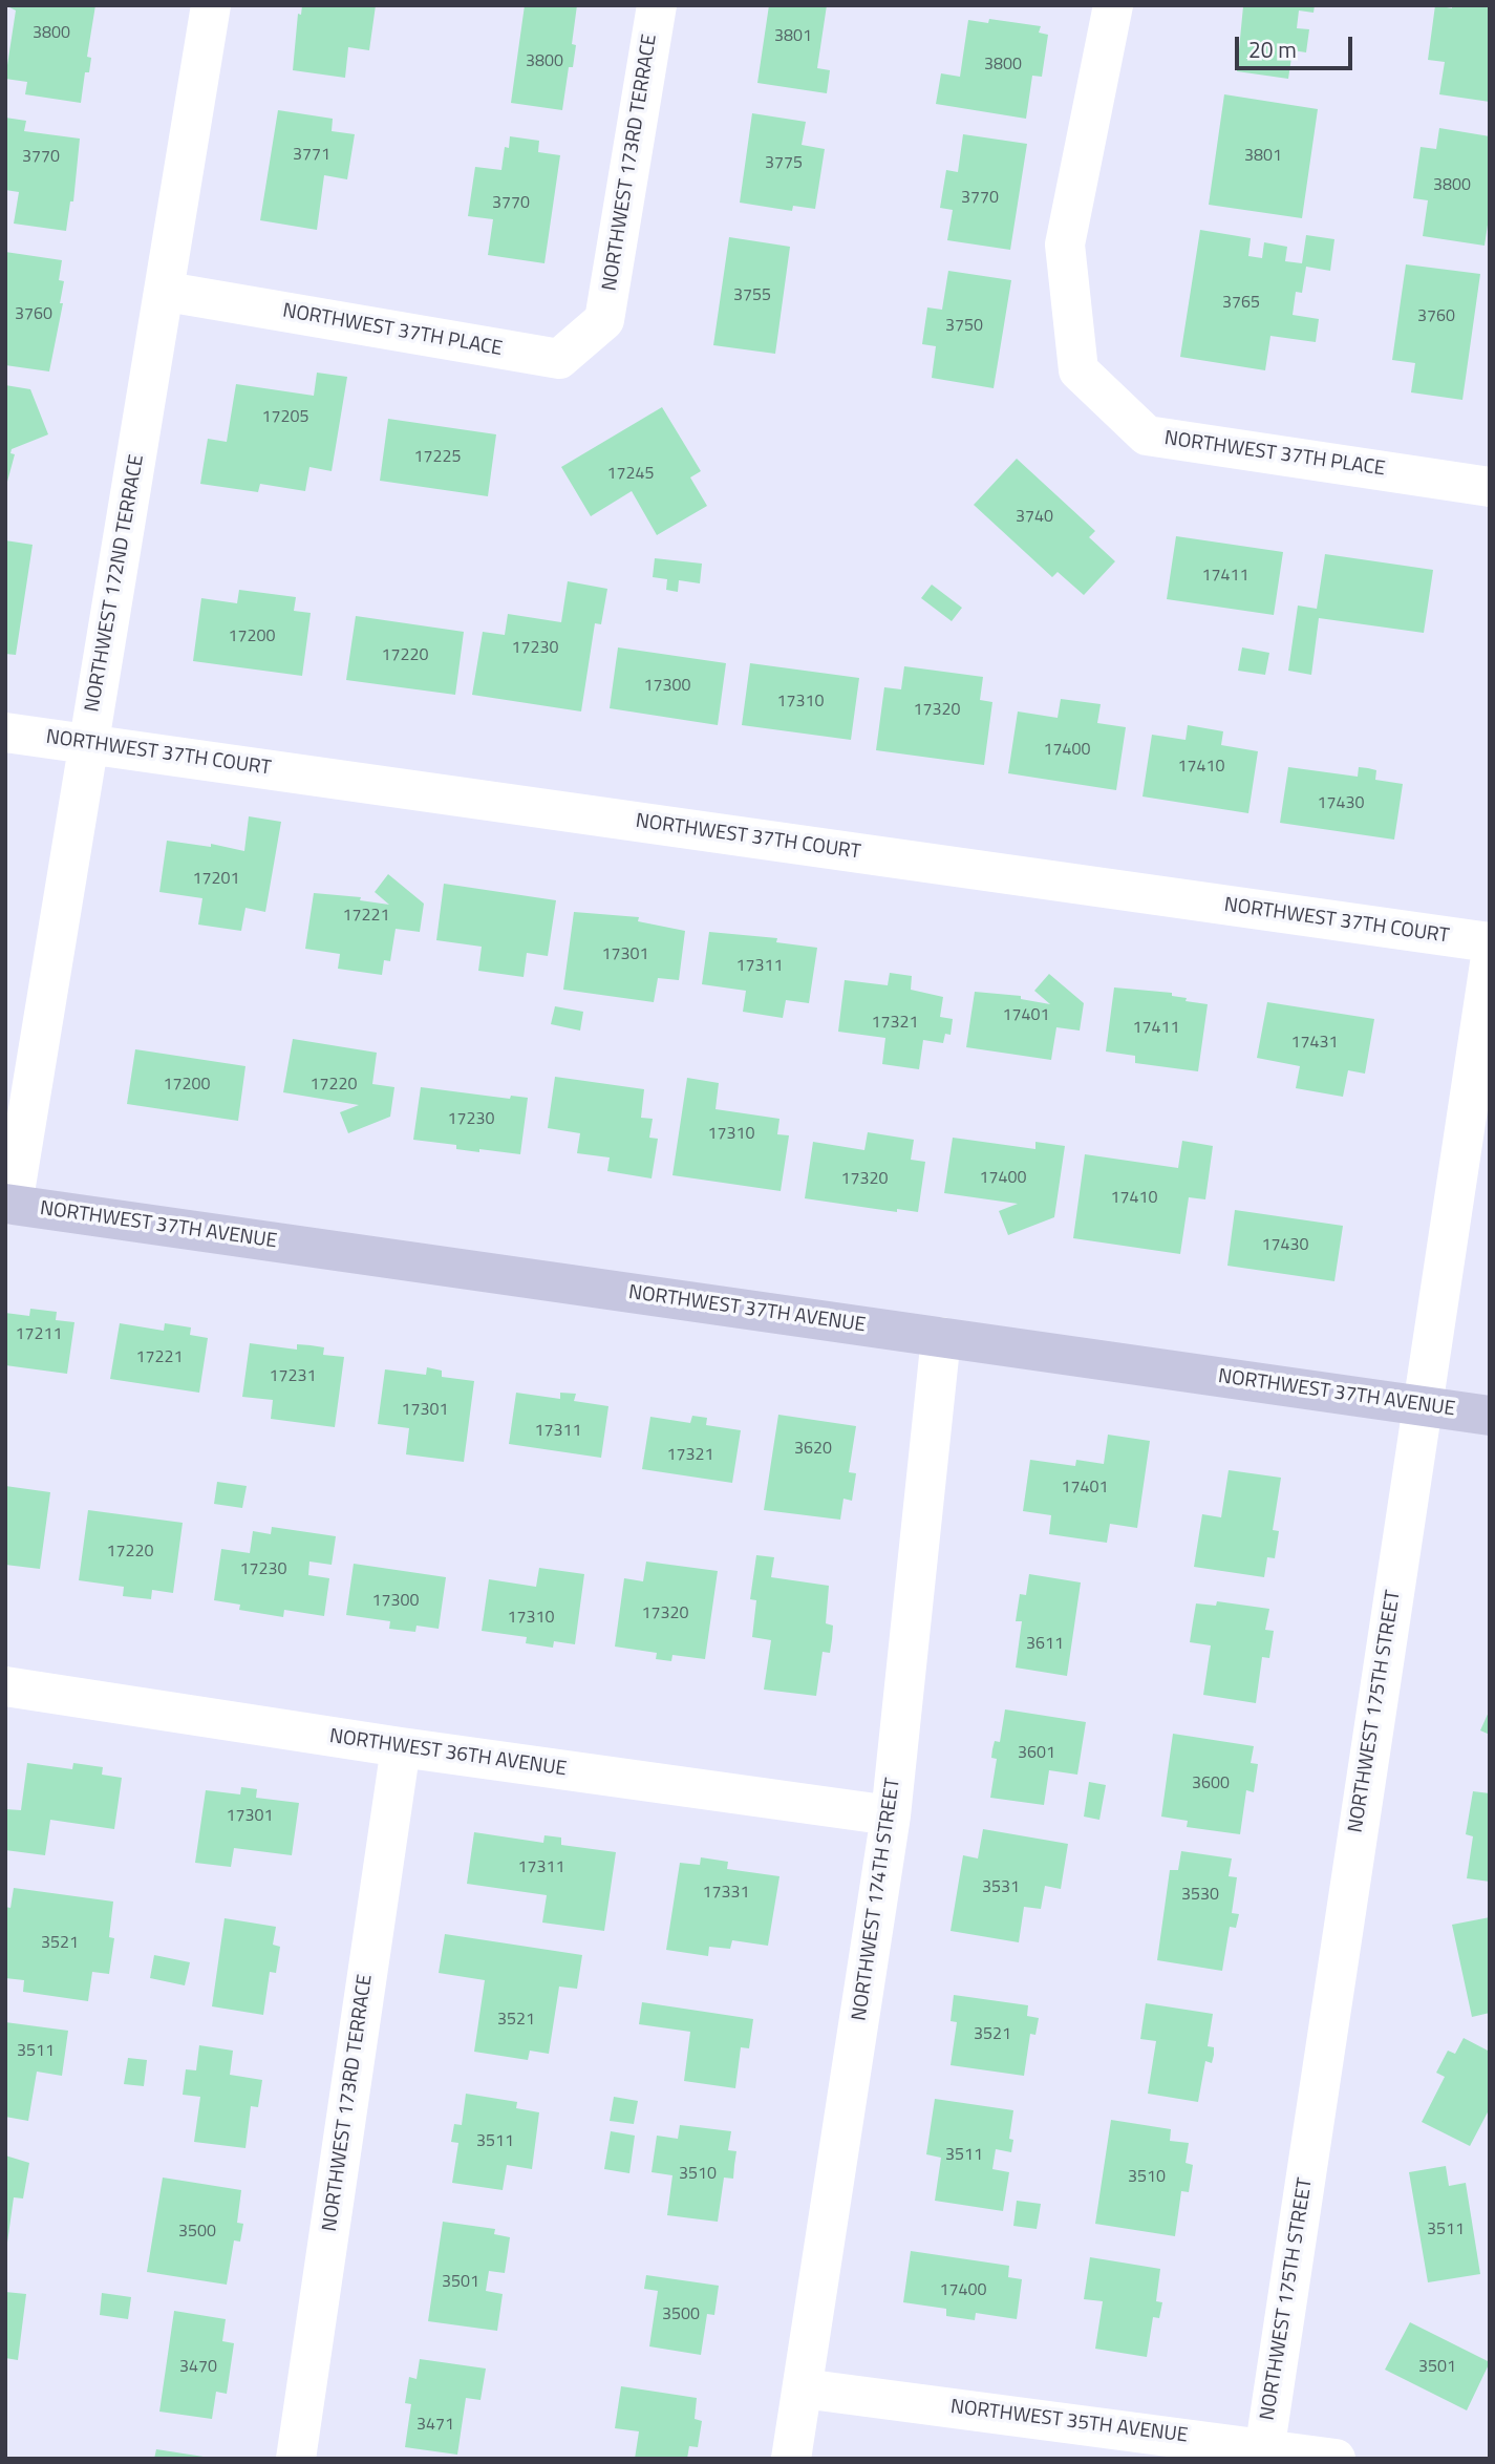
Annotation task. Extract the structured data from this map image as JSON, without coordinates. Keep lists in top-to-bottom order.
{
  "streets": {
    "main road": ["NORTHWEST 37TH AVENUE"],
    "street": [
      "NORTHWEST 173RD TERRACE",
      "NORTHWEST 37TH PLACE",
      "NORTHWEST 172ND TERRACE",
      "NORTHWEST 37TH COURT",
      "NORTHWEST 175TH STREET",
      "NORTHWEST 36TH AVENUE",
      "NORTHWEST 174TH STREET",
      "NORTHWEST 35TH AVENUE"
    ]
  },
  "crossings": [
    ["NORTHWEST 173RD TERRACE", "NORTHWEST 37TH PLACE"],
    ["NORTHWEST 173RD TERRACE", "NORTHWEST 36TH AVENUE"],
    ["NORTHWEST 37TH PLACE", "NORTHWEST 172ND TERRACE"],
    ["NORTHWEST 172ND TERRACE", "NORTHWEST 37TH COURT"],
    ["NORTHWEST 172ND TERRACE", "NORTHWEST 37TH AVENUE"],
    ["NORTHWEST 37TH AVENUE", "NORTHWEST 175TH STREET"],
    ["NORTHWEST 37TH AVENUE", "NORTHWEST 174TH STREET"],
    ["NORTHWEST 175TH STREET", "NORTHWEST 35TH AVENUE"],
    ["NORTHWEST 36TH AVENUE", "NORTHWEST 174TH STREET"],
    ["NORTHWEST 174TH STREET", "NORTHWEST 35TH AVENUE"]
  ],
  "house_numbers": [
    "3800",
    "3801",
    "3800",
    "3800",
    "3771",
    "3801",
    "3770",
    "3775",
    "3800",
    "3770",
    "3770",
    "3755",
    "3765",
    "3760",
    "3760",
    "3750",
    "17205",
    "17225",
    "17245",
    "3740",
    "17411",
    "17200",
    "17230",
    "17220",
    "17300",
    "17310",
    "17320",
    "17400",
    "17410",
    "17430",
    "17201",
    "17221",
    "17301",
    "17311",
    "17401",
    "17321",
    "17411",
    "17431",
    "17200",
    "17220",
    "17230",
    "17310",
    "17400",
    "17320",
    "17410",
    "17430",
    "17211",
    "17221",
    "17231",
    "17301",
    "17311",
    "3620",
    "17321",
    "17401",
    "17220",
    "17230",
    "17300",
    "17320",
    "17310",
    "3611",
    "3601",
    "3600",
    "17301",
    "17311",
    "3531",
    "17331",
    "3530",
    "3521",
    "3521",
    "3521",
    "3511",
    "3511",
    "3511",
    "3510",
    "3510",
    "3511",
    "3500",
    "3501",
    "17400",
    "3500",
    "3470",
    "3501",
    "3471"
  ],
  "scale_bar": "20 m"
}
